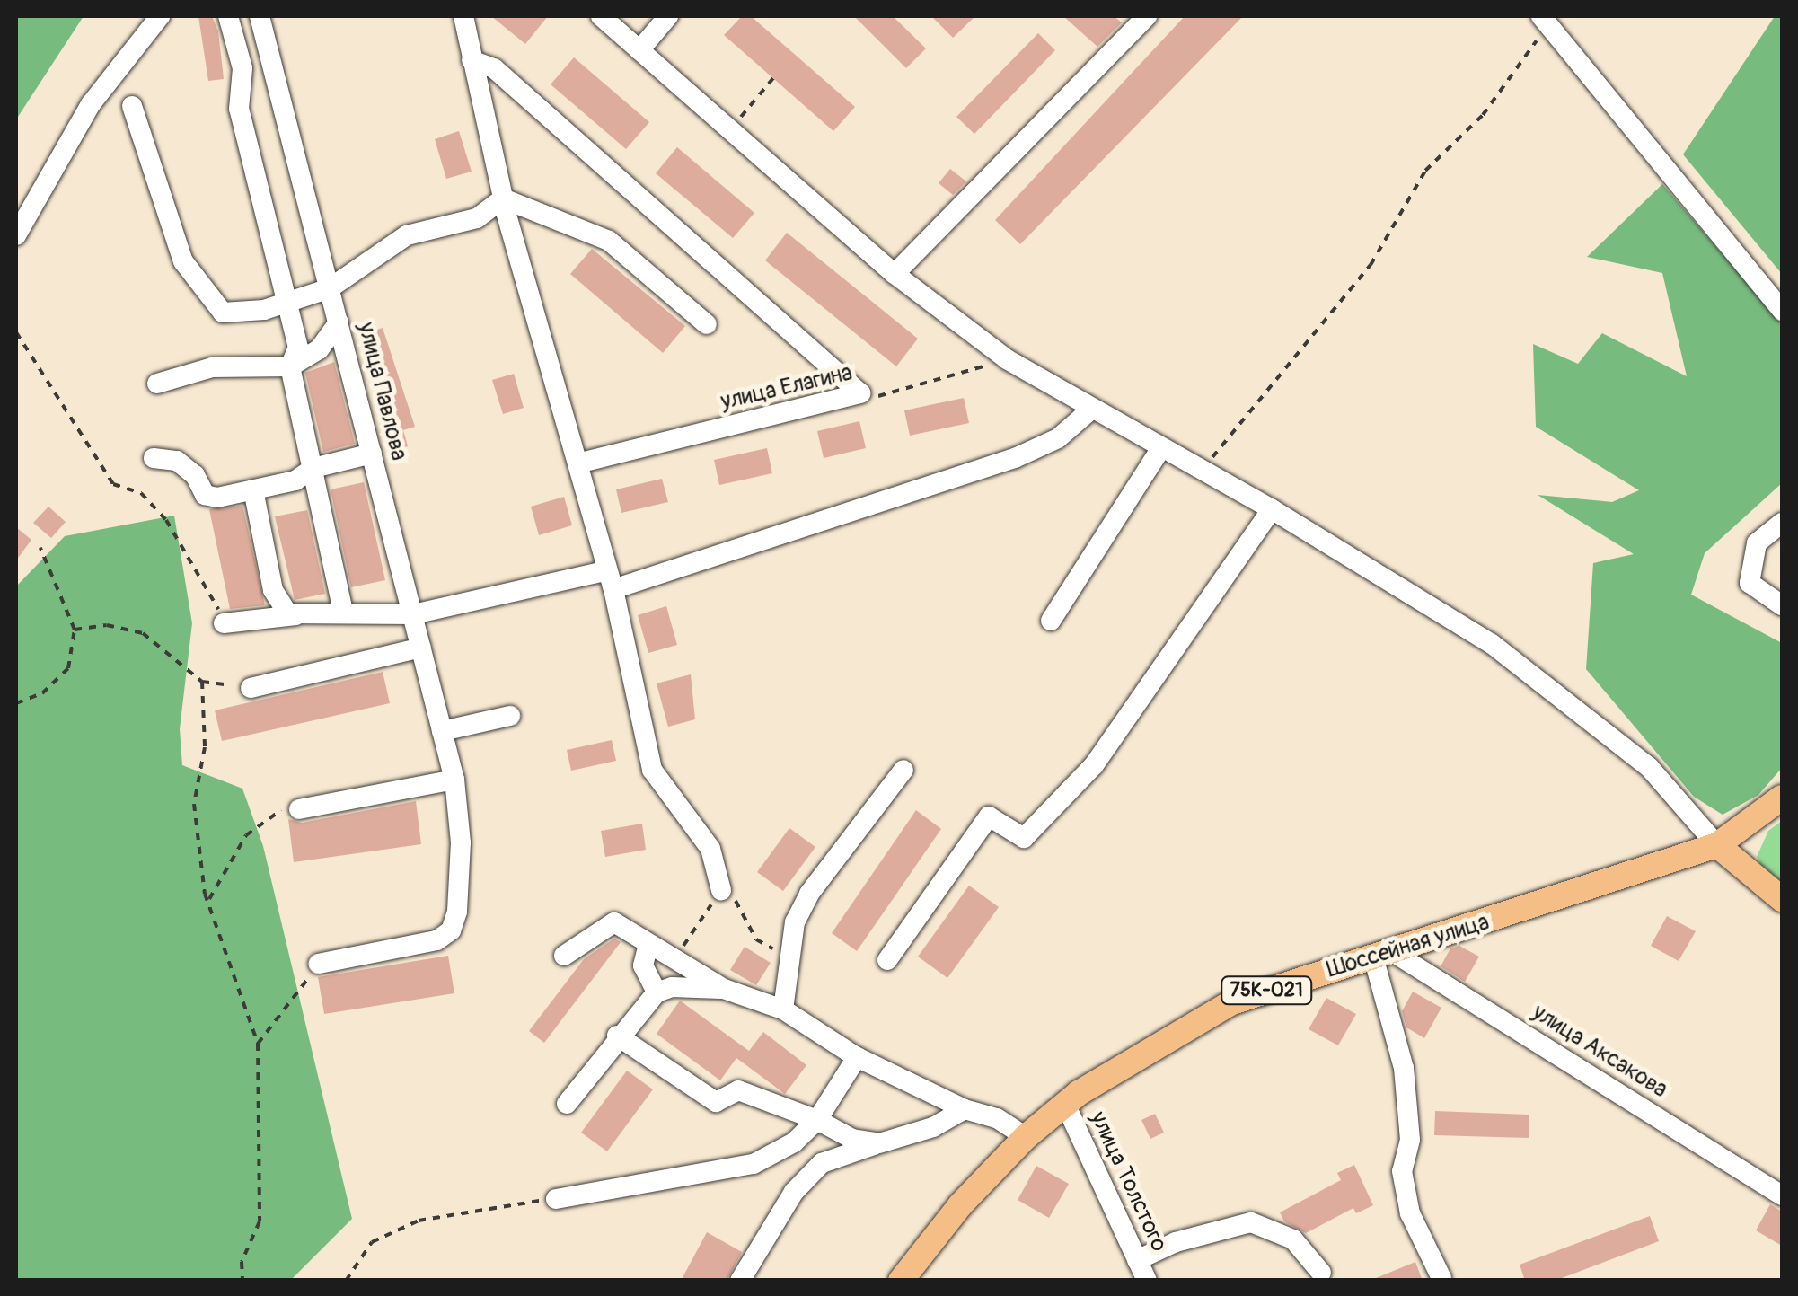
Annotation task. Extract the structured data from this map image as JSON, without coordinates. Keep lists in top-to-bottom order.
{
  "streets": {
    "main road": ["Шоссейная улица", "75К-021"],
    "street": [
      "улица Елагина",
      "улица Павлова",
      "улица Аксакова",
      "улица Толстого"
    ]
  },
  "crossings": [
    ["Шоссейная улица", "улица Аксакова"],
    ["Шоссейная улица", "улица Толстого"]
  ]
}
